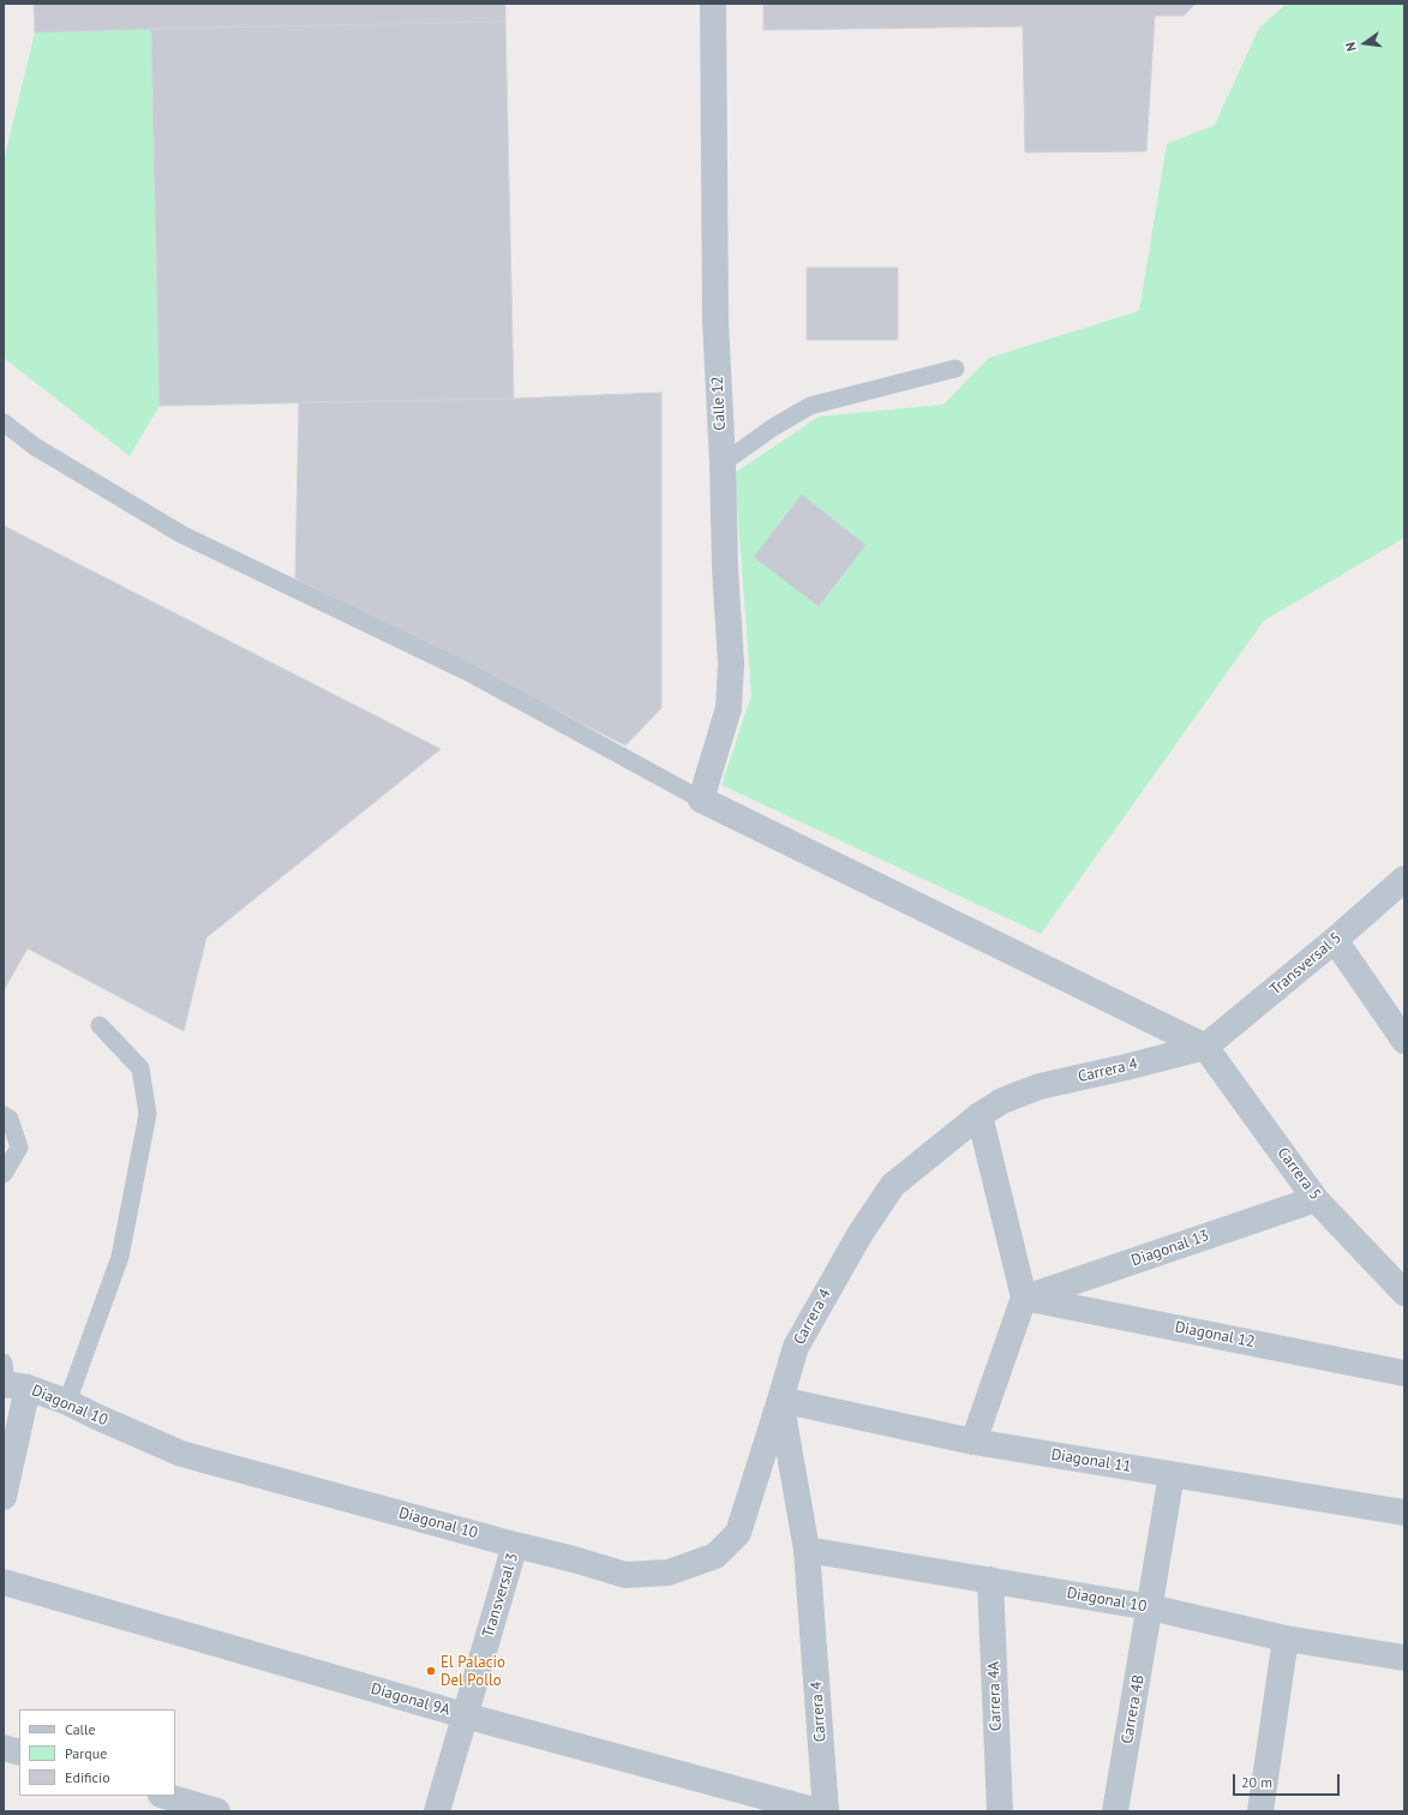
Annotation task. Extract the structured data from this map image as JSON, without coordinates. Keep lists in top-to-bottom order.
{
  "streets": {
    "street": [
      "Calle 12",
      "Transversal 5",
      "Carrera 4",
      "Carrera 5",
      "Diagonal 13",
      "Diagonal 12",
      "Diagonal 10",
      "Diagonal 11",
      "Transversal 3",
      "Carrera 4A",
      "Diagonal 9A",
      "Carrera 4B"
    ]
  },
  "crossings": [
    ["Transversal 5", "Carrera 4"],
    ["Transversal 5", "Carrera 5"],
    ["Carrera 4", "Carrera 5"],
    ["Carrera 4", "Diagonal 10"],
    ["Carrera 4", "Diagonal 11"],
    ["Carrera 5", "Diagonal 13"],
    ["Diagonal 13", "Diagonal 12"],
    ["Diagonal 10", "Diagonal 11"],
    ["Diagonal 10", "Transversal 3"],
    ["Diagonal 10", "Carrera 4A"],
    ["Diagonal 10", "Carrera 4B"],
    ["Diagonal 11", "Carrera 4B"],
    ["Transversal 3", "Diagonal 9A"]
  ],
  "places": ["El Palacio Del Pollo"],
  "legend": ["Calle", "Parque", "Edificio"],
  "scale_bar": "20 m",
  "north": "left"
}
